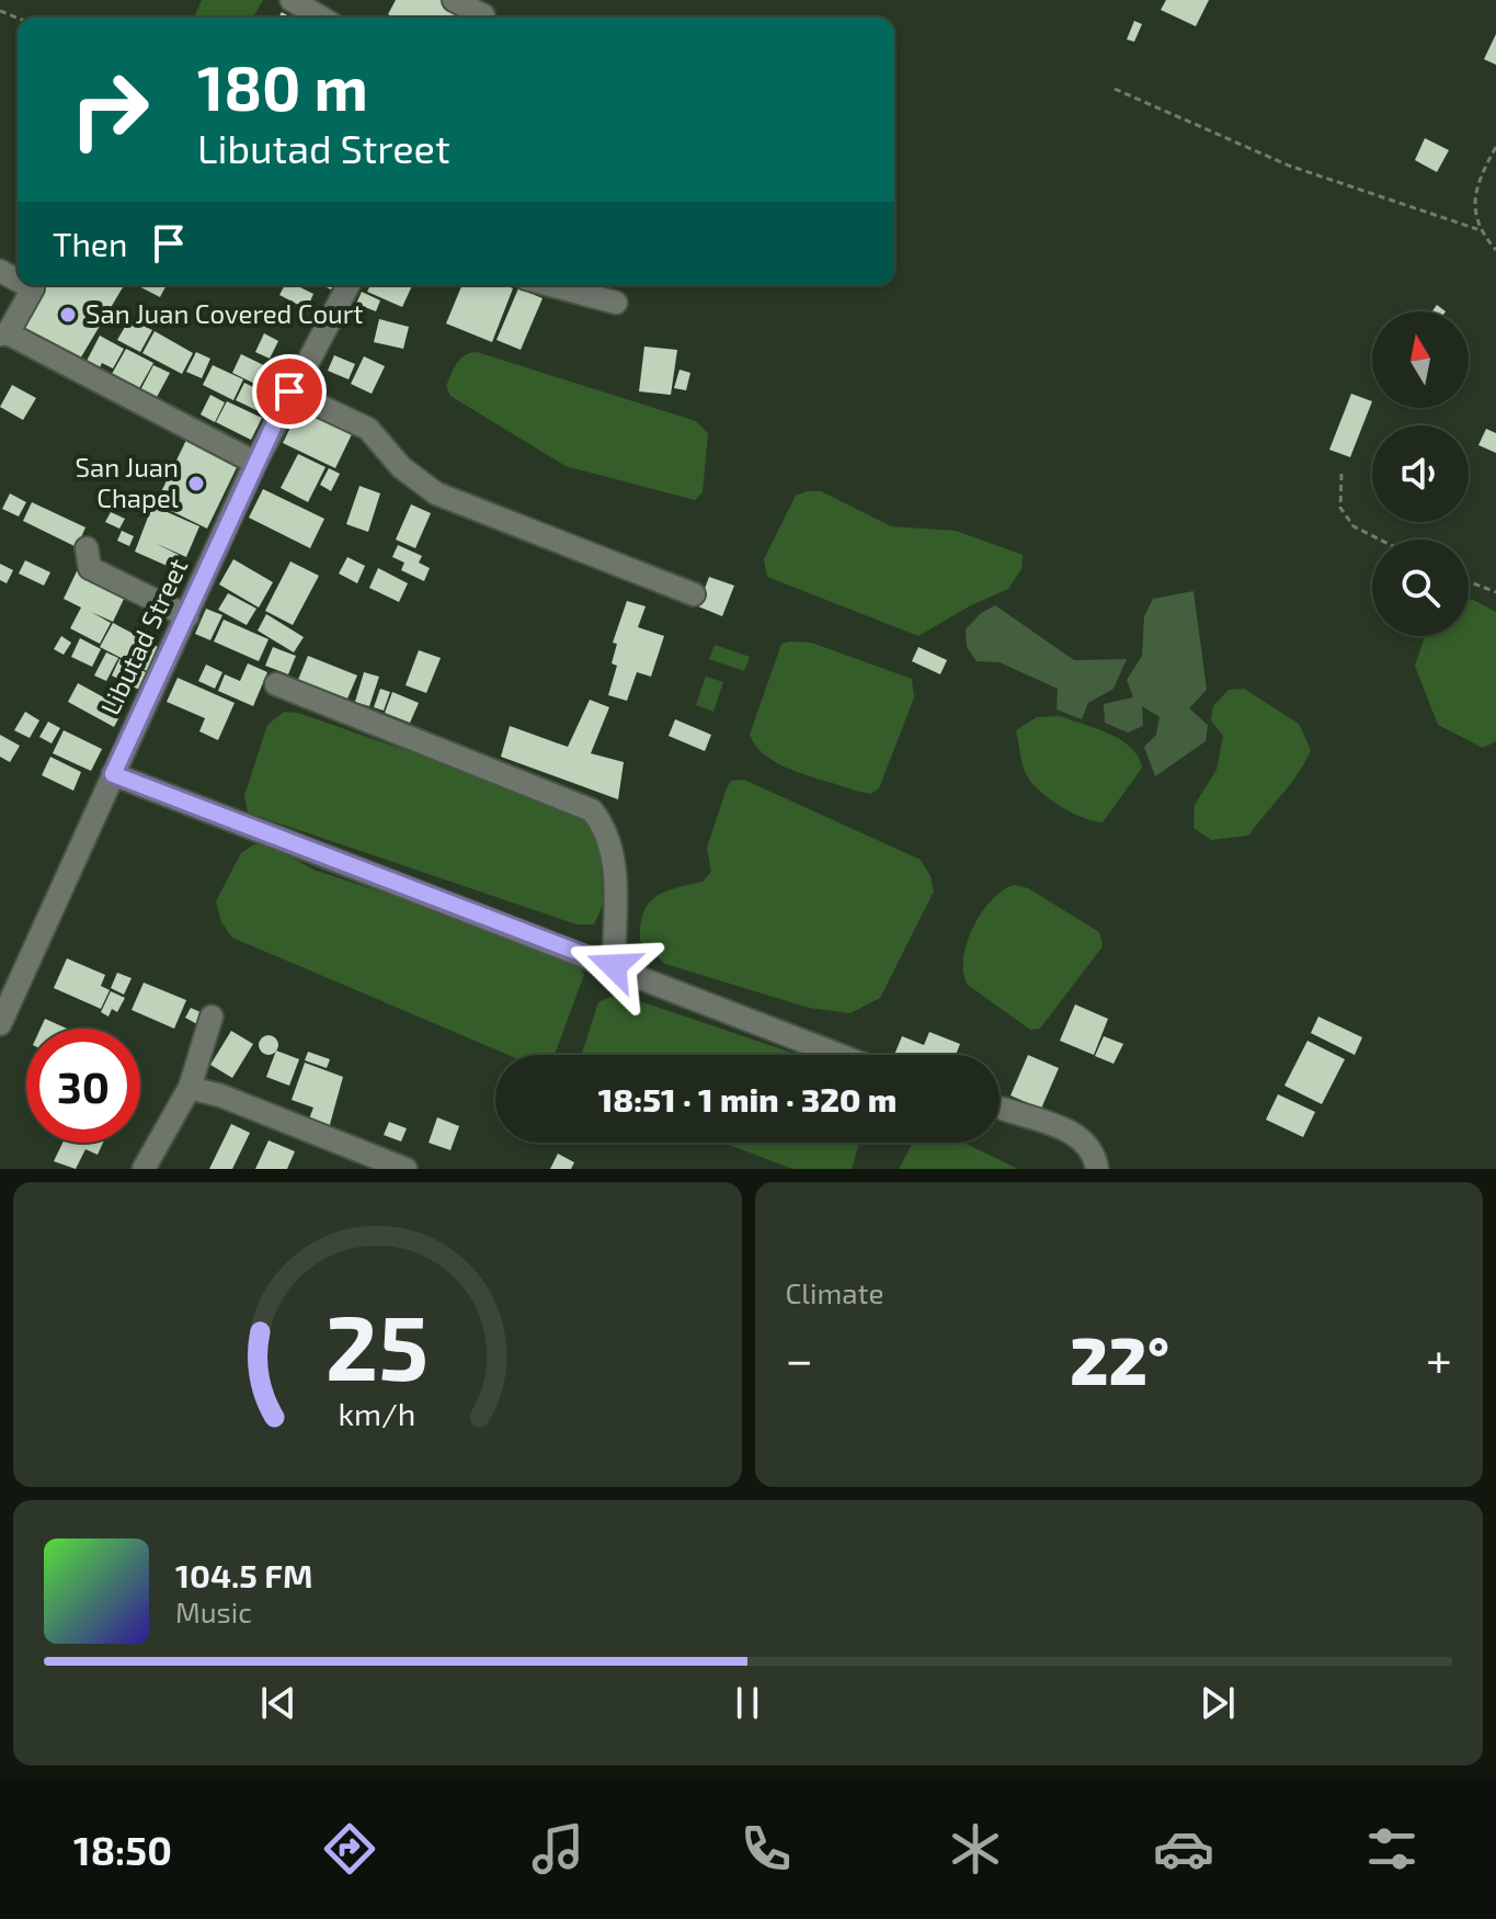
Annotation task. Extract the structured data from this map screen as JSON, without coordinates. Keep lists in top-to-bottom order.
{
  "streets": {
    "street": ["Libutad Street"]
  },
  "places": ["San Juan Covered Court", "San Juan Chapel"],
  "north": "top",
  "page": {
    "turn": ["180 m", "Libutad Street"],
    "then": "Then",
    "limit": "30",
    "trip": "18:51 · 1 min · 320 m",
    "tile": "Climate",
    "heat": ["−", "22°", "+"],
    "song": ["104.5 FM", "Music"],
    "tabs": "18:50",
    "gauge": ["25", "km/h"]
  }
}
